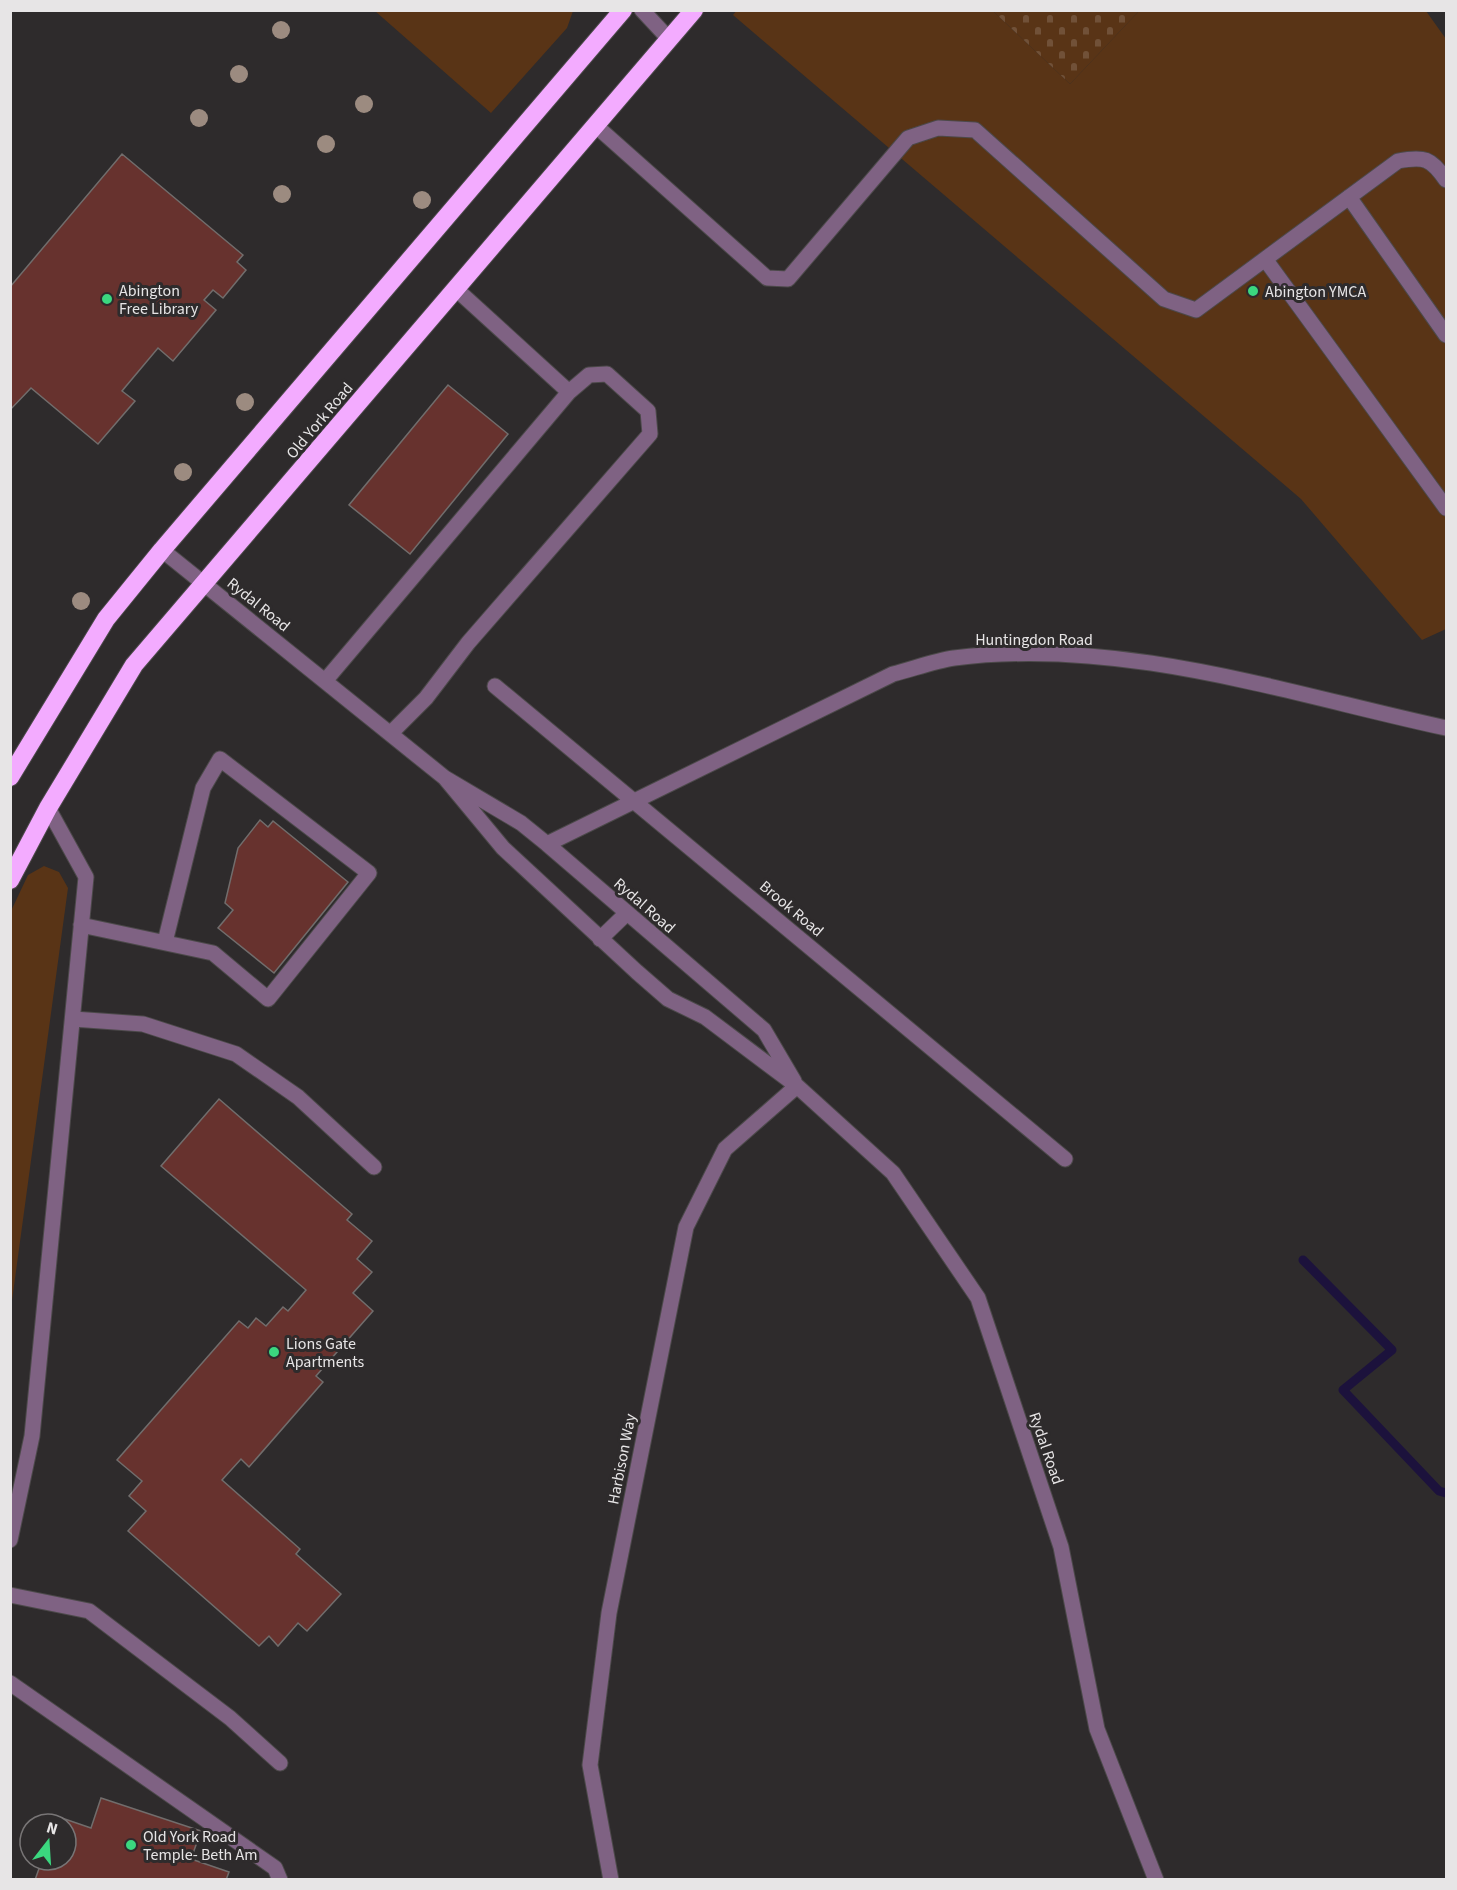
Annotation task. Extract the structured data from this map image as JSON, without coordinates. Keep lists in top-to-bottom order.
{
  "streets": {
    "highway": ["Old York Road"],
    "street": [
      "Rydal Road",
      "Huntingdon Road",
      "Brook Road",
      "Harbison Way"
    ]
  },
  "crossings": [
    ["Old York Road", "Rydal Road"],
    ["Rydal Road", "Huntingdon Road"],
    ["Rydal Road", "Harbison Way"],
    ["Huntingdon Road", "Brook Road"]
  ],
  "places": [
    "Abington YMCA",
    "Abington Free Library",
    "Lions Gate Apartments",
    "Old York Road Temple- Beth Am"
  ],
  "north": "top"
}
